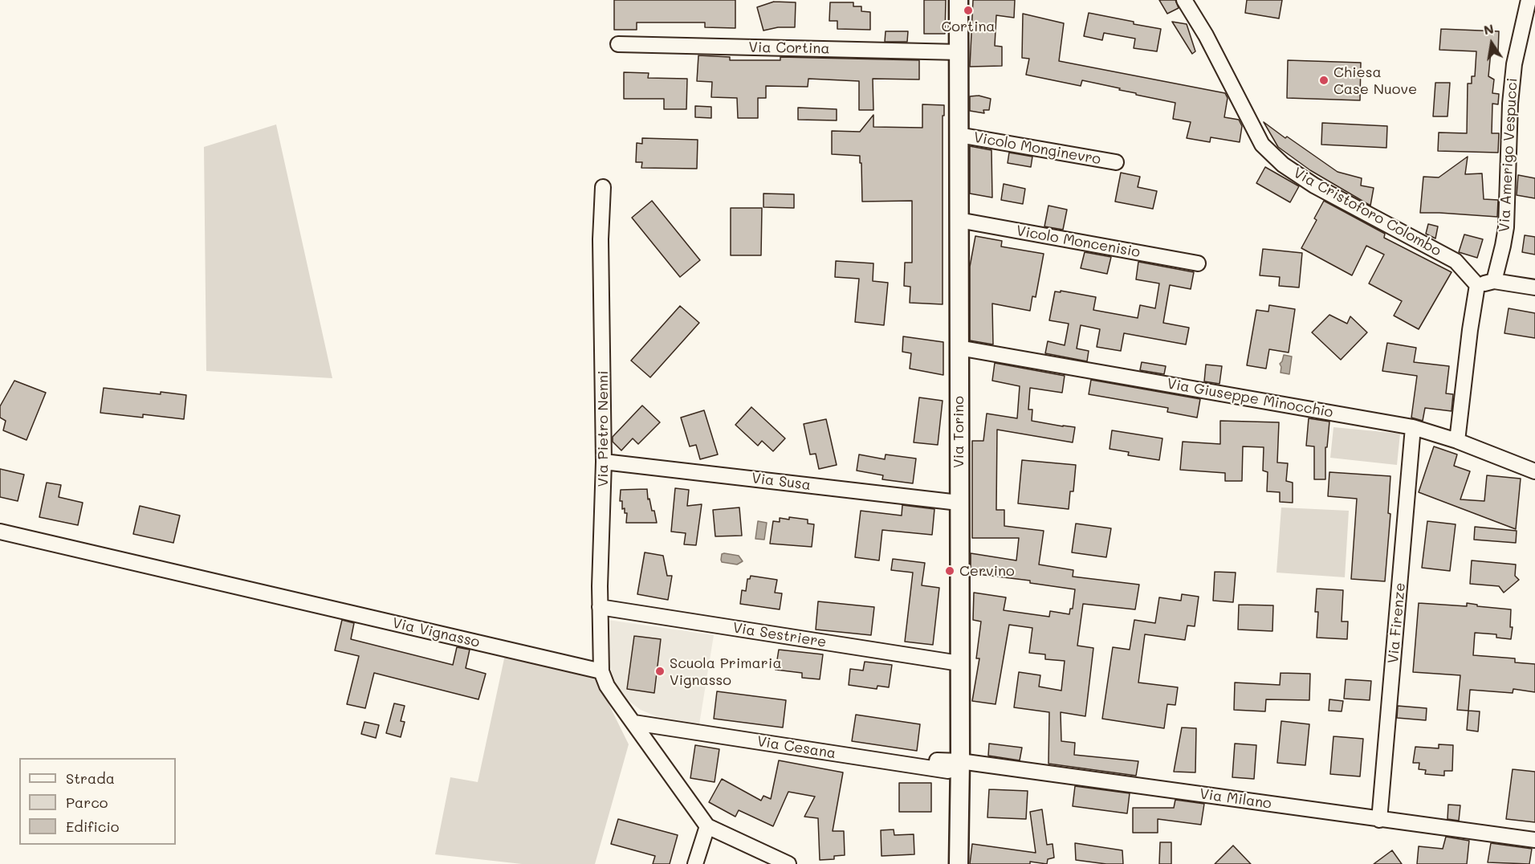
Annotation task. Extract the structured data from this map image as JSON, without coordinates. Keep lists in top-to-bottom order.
{
  "streets": {
    "street": [
      "Via Cortina",
      "Vicolo Monginevro",
      "Via Amerigo Vespucci",
      "Via Cristoforo Colombo",
      "Vicolo Moncenisio",
      "Via Giuseppe Minocchio",
      "Via Pietro Nenni",
      "Via Torino",
      "Via Susa",
      "Via Firenze",
      "Via Vignasso",
      "Via Sestriere",
      "Via Cesana",
      "Via Milano"
    ]
  },
  "crossings": [
    ["Via Cortina", "Via Torino"],
    ["Vicolo Monginevro", "Via Torino"],
    ["Vicolo Moncenisio", "Via Torino"],
    ["Via Giuseppe Minocchio", "Via Torino"],
    ["Via Giuseppe Minocchio", "Via Firenze"],
    ["Via Pietro Nenni", "Via Susa"],
    ["Via Pietro Nenni", "Via Vignasso"],
    ["Via Pietro Nenni", "Via Sestriere"],
    ["Via Torino", "Via Susa"],
    ["Via Torino", "Via Sestriere"],
    ["Via Torino", "Via Cesana"],
    ["Via Torino", "Via Milano"],
    ["Via Firenze", "Via Milano"],
    ["Via Cesana", "Via Milano"]
  ],
  "places": [
    "Cortina",
    "Chiesa Case Nuove",
    "Cervino",
    "Scuola Primaria Vignasso"
  ],
  "legend": ["Strada", "Parco", "Edificio"],
  "north": "top"
}
